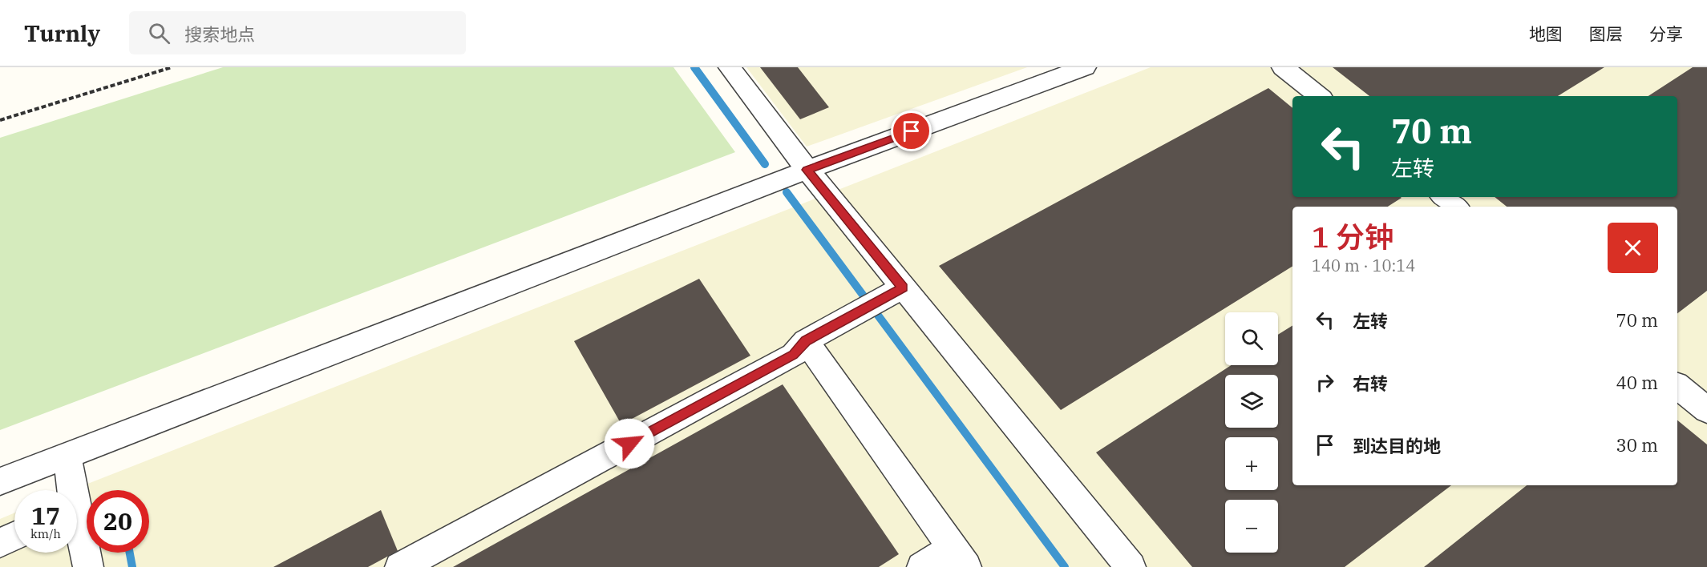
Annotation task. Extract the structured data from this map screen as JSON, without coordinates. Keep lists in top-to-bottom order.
{
  "page": {
    "header": "Turnly",
    "search": "搜索地点",
    "nav": ["地图", "图层", "分享"],
    "turn": ["70 m", "左转"],
    "heading": ["1 分钟", "140 m · 10:14"],
    "list": [
      {
        "name": "左转",
        "value": "70 m"
      },
      {
        "name": "右转",
        "value": "40 m"
      },
      {
        "name": "到达目的地",
        "value": "30 m"
      }
    ],
    "map_buttons": ["+", "−"],
    "speed": "17 km/h",
    "limit": "20"
  }
}
